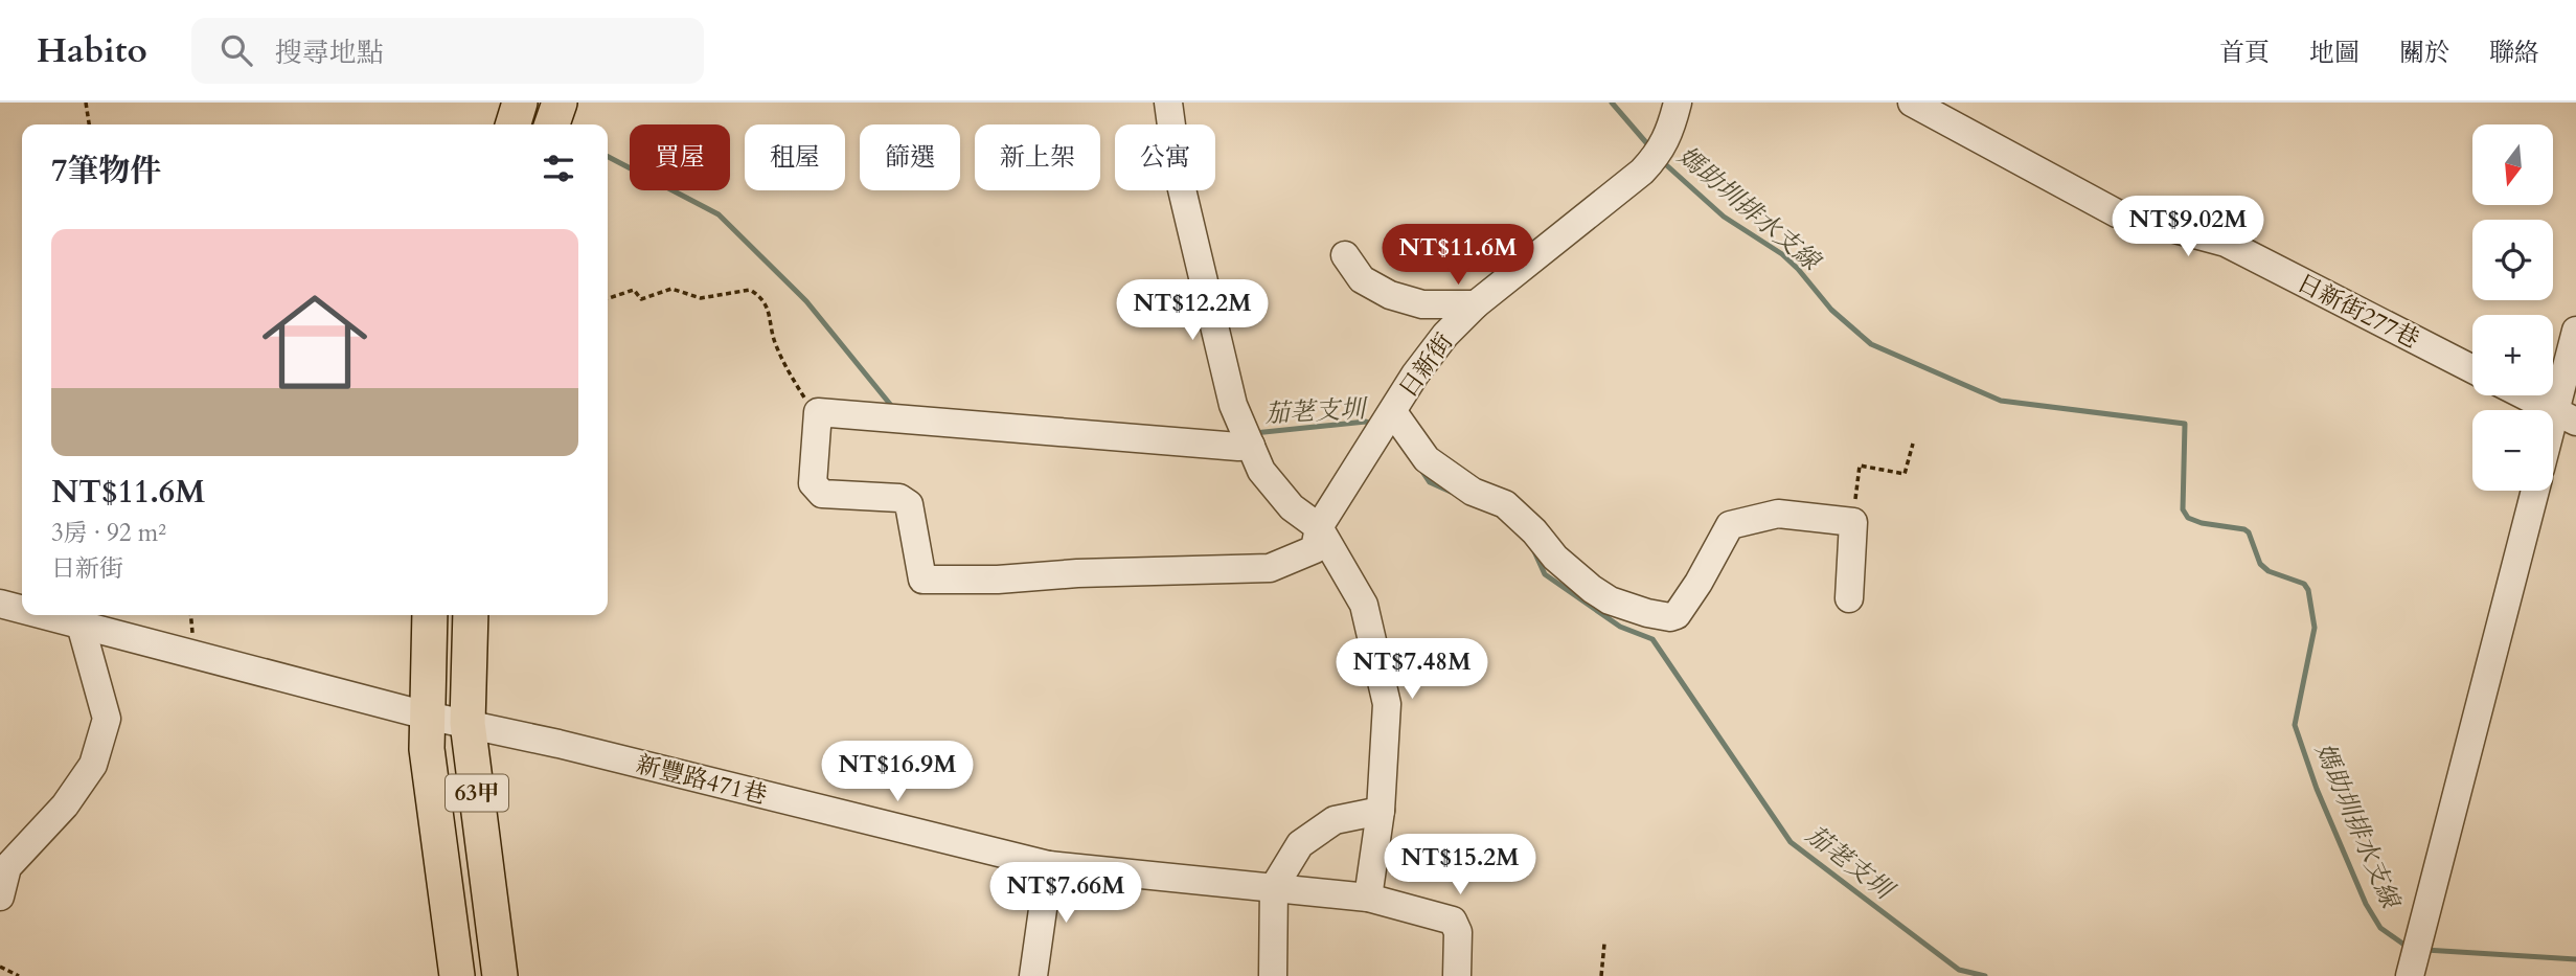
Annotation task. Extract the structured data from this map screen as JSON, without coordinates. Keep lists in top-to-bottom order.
{
  "streets": {
    "main road": ["63甲"],
    "street": ["日新街277巷", "日新街", "新豐路471巷"]
  },
  "crossings": [
    ["新豐路471巷", "63甲"]
  ],
  "water": ["媽助圳排水支線", "茄荖支圳"],
  "north": "bottom",
  "page": {
    "header": "Habito",
    "search": "搜尋地點",
    "nav": [
      "首頁",
      "地圖",
      "關於",
      "聯絡"
    ],
    "map_buttons": ["+", "−"],
    "chip": [
      "買屋",
      "租屋",
      "篩選",
      "新上架",
      "公寓"
    ],
    "heading": "7筆物件",
    "price": [
      "NT$9.02M",
      "NT$11.6M",
      "NT$12.2M",
      "NT$7.48M",
      "NT$16.9M",
      "NT$15.2M",
      "NT$7.66M"
    ],
    "list": [
      {
        "name": "NT$11.6M",
        "note": "3房 · 92 m² · 日新街"
      }
    ]
  }
}
